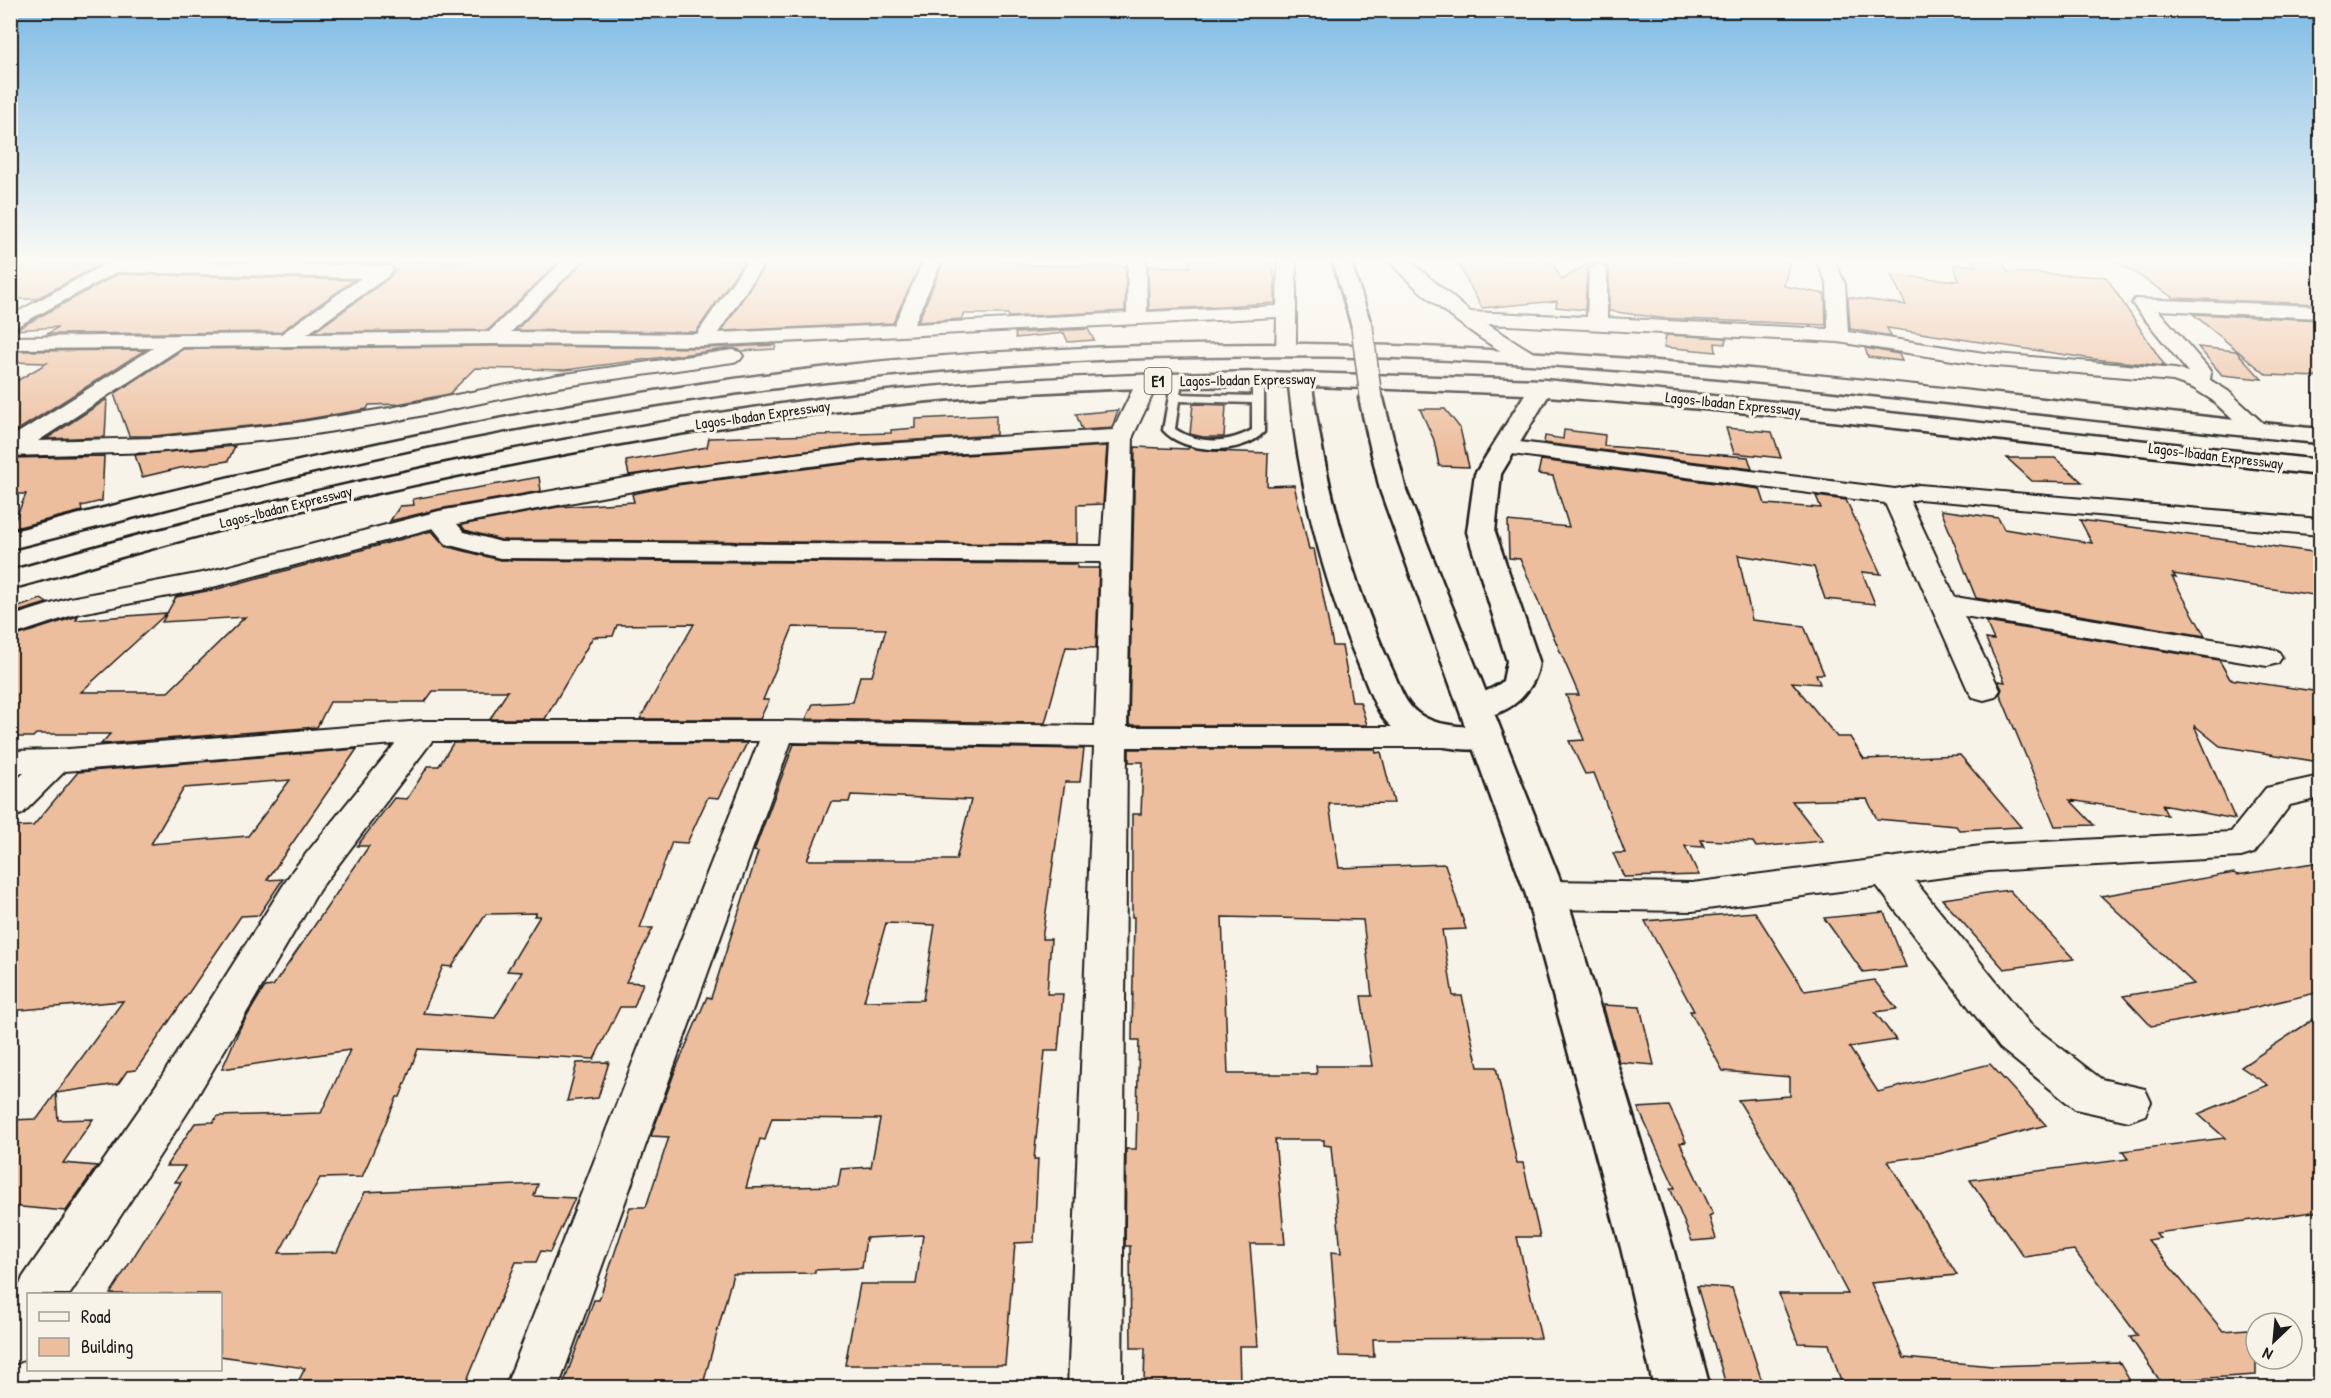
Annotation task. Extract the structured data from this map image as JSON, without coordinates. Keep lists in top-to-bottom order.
{
  "streets": {
    "main road": ["Lagos-Ibadan Expressway", "E1"]
  },
  "legend": ["Road", "Building"],
  "north": "bottom left"
}
